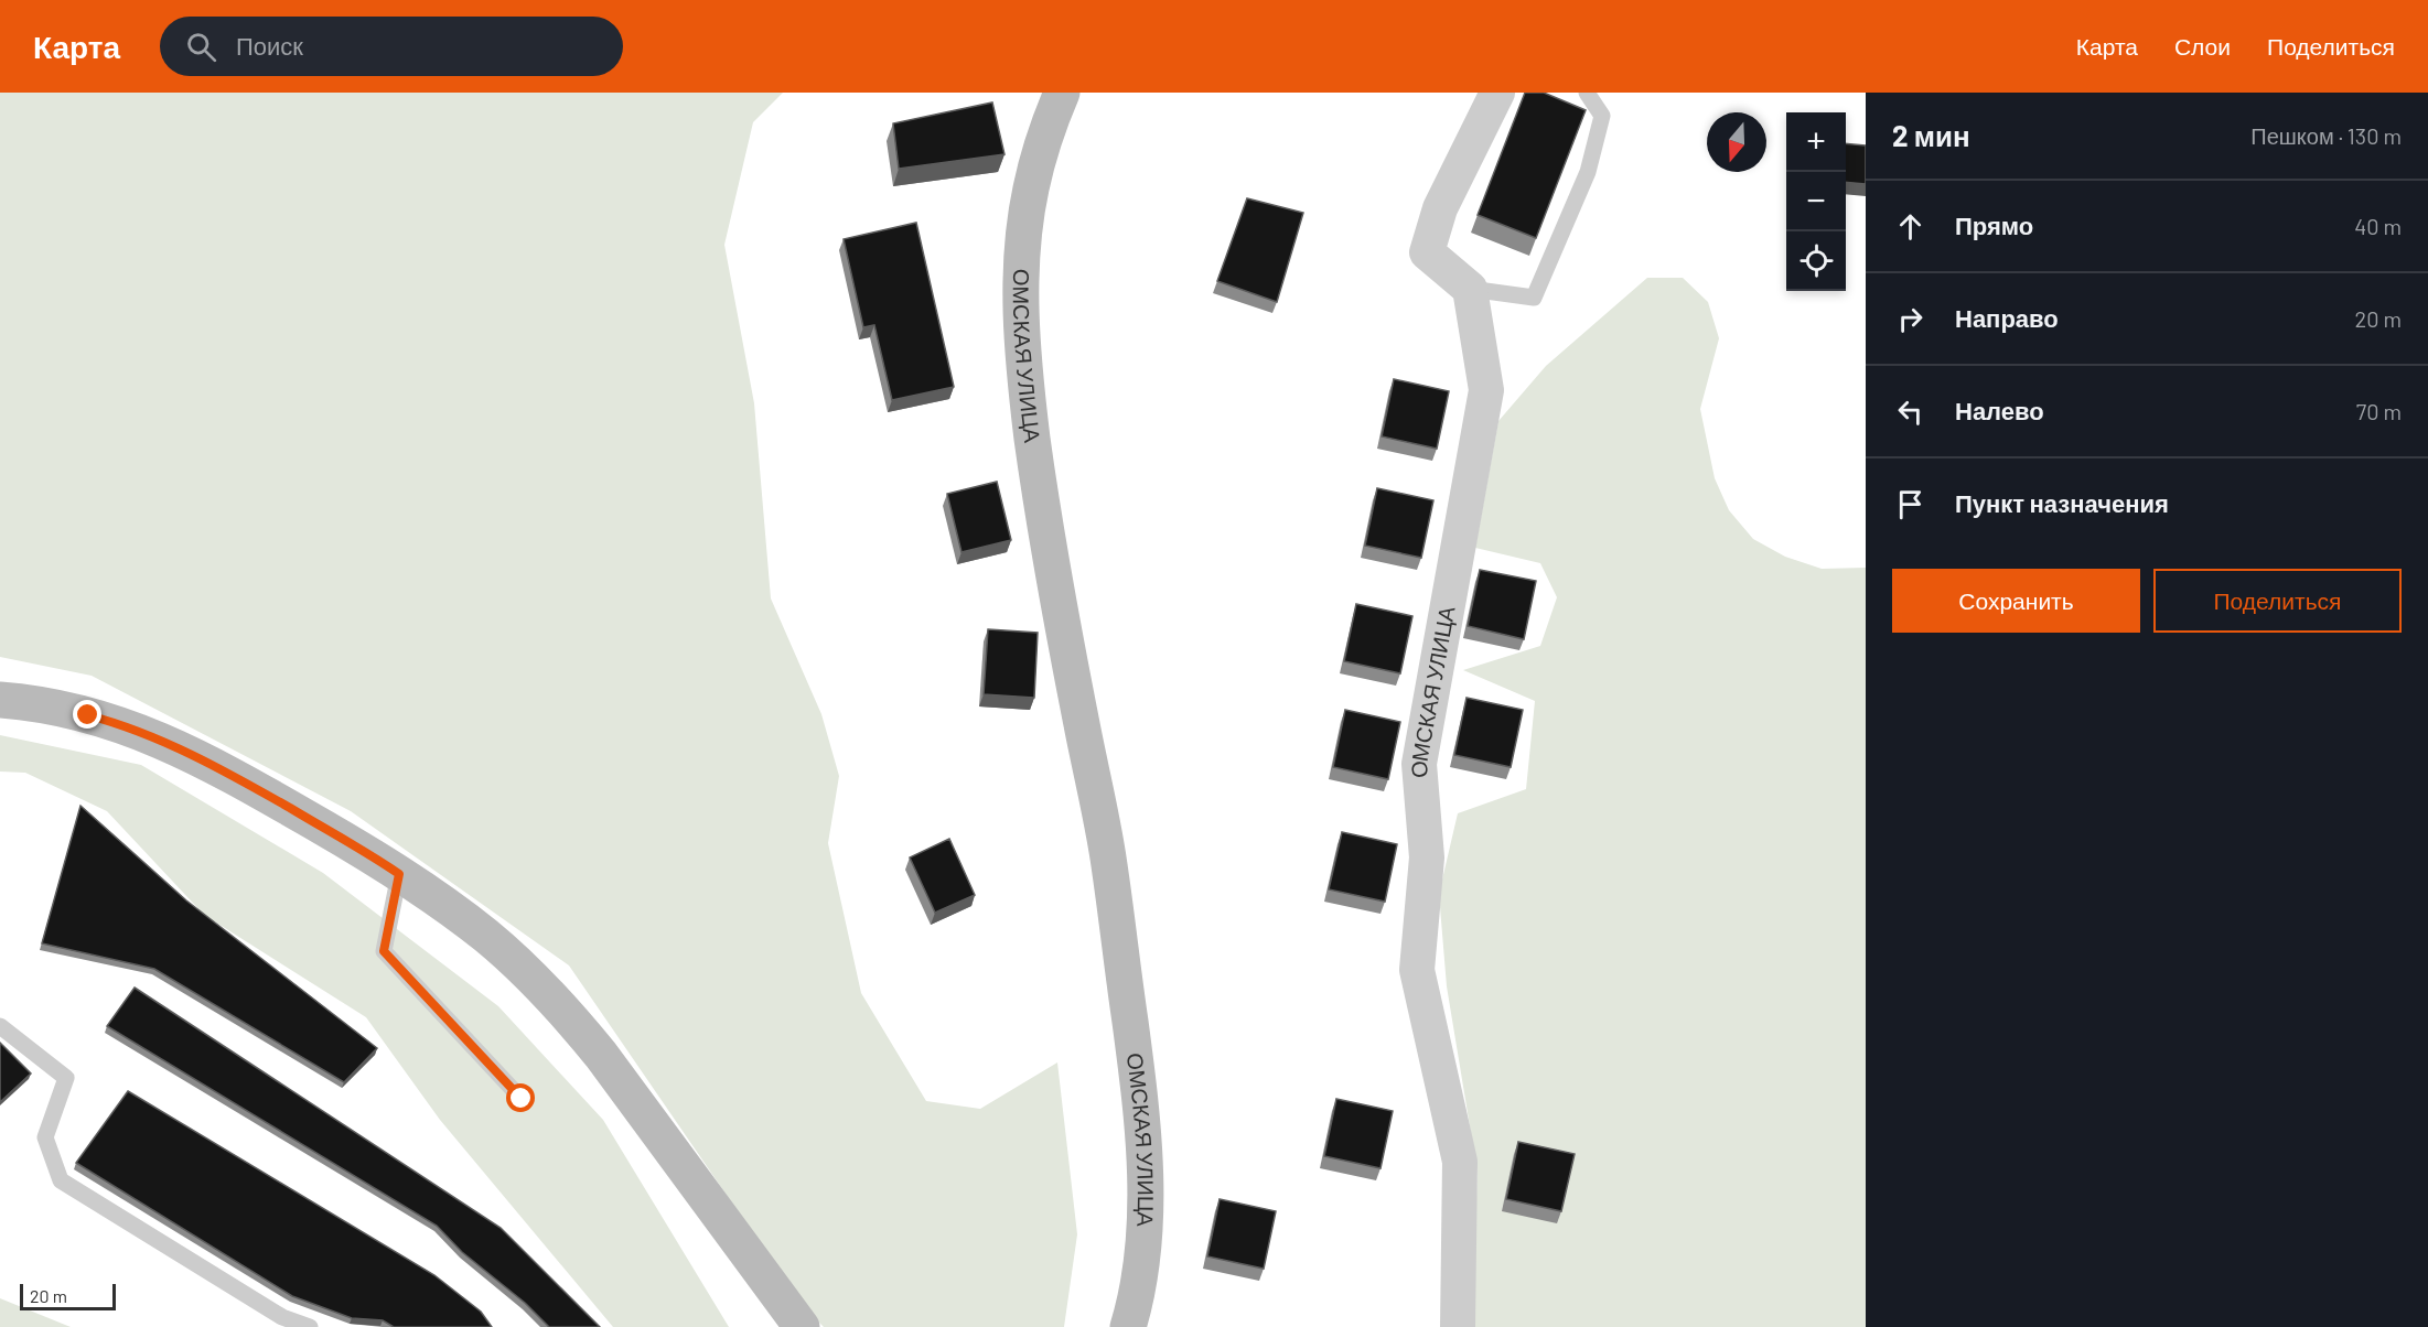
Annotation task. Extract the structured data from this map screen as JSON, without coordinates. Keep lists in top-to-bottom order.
{
  "streets": {
    "main road": ["ОМСКАЯ УЛИЦА"]
  },
  "scale_bar": "20 m",
  "north": "bottom",
  "page": {
    "header": "Карта",
    "search": "Поиск",
    "nav": ["Карта", "Слои", "Поделиться"],
    "heading": ["2 мин", "Пешком · 130 m"],
    "map_buttons": ["+", "−"],
    "list": [
      ["Прямо", "40 m"],
      ["Направо", "20 m"],
      ["Налево", "70 m"],
      "Пункт назначения"
    ],
    "buttons": ["Сохранить", "Поделиться"],
    "scale": "20 m"
  }
}
